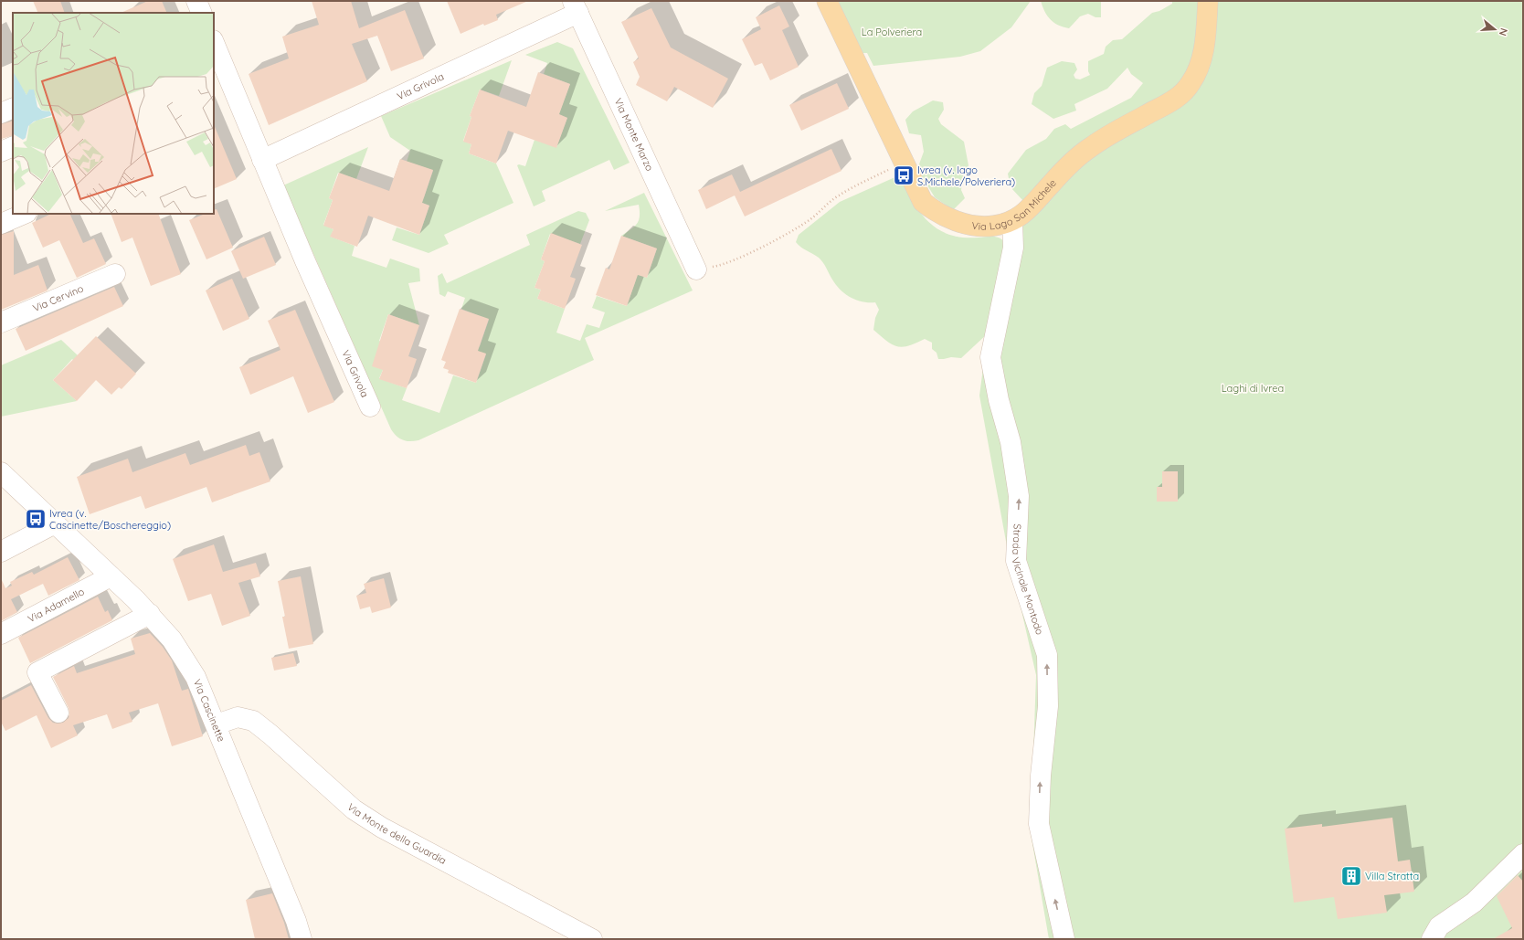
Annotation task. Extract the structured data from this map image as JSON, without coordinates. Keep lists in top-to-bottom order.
{
  "streets": {
    "main road": ["Via Lago San Michele"],
    "street": [
      "Via Grivola",
      "Via Monte Marzo",
      "Via Cervino",
      "Strada Vicinale Montodo",
      "Via Adamello",
      "Via Cascinette",
      "Via Monte della Guardia"
    ]
  },
  "crossings": [
    ["Via Grivola", "Via Monte Marzo"],
    ["Via Lago San Michele", "Strada Vicinale Montodo"],
    ["Via Adamello", "Via Cascinette"],
    ["Via Cascinette", "Via Monte della Guardia"]
  ],
  "one_way": ["Strada Vicinale Montodo"],
  "parks": ["La Polveriera", "Laghi di Ivrea"],
  "places": {
    "bus stop": ["Ivrea (v. lago S.Michele/Polveriera)", "Ivrea (v. Cascinette/Boschereggio)"],
    "building": ["Villa Stratta"]
  },
  "north": "right"
}
